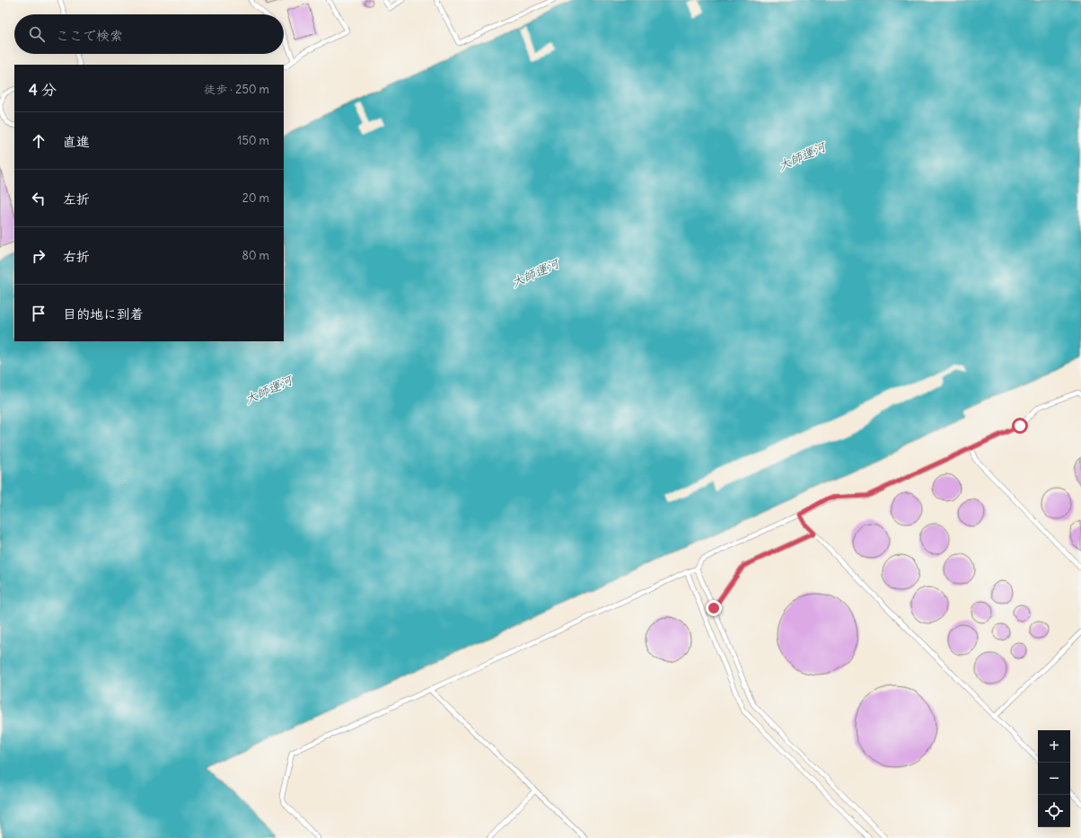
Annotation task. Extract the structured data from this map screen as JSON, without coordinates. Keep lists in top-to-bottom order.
{
  "water": ["大師運河"],
  "page": {
    "search": "ここで検索",
    "heading": ["4 分", "徒歩 · 250 m"],
    "list": [
      ["直進", "150 m"],
      ["左折", "20 m"],
      ["右折", "80 m"],
      "目的地に到着"
    ],
    "map_buttons": ["+", "−"]
  }
}
